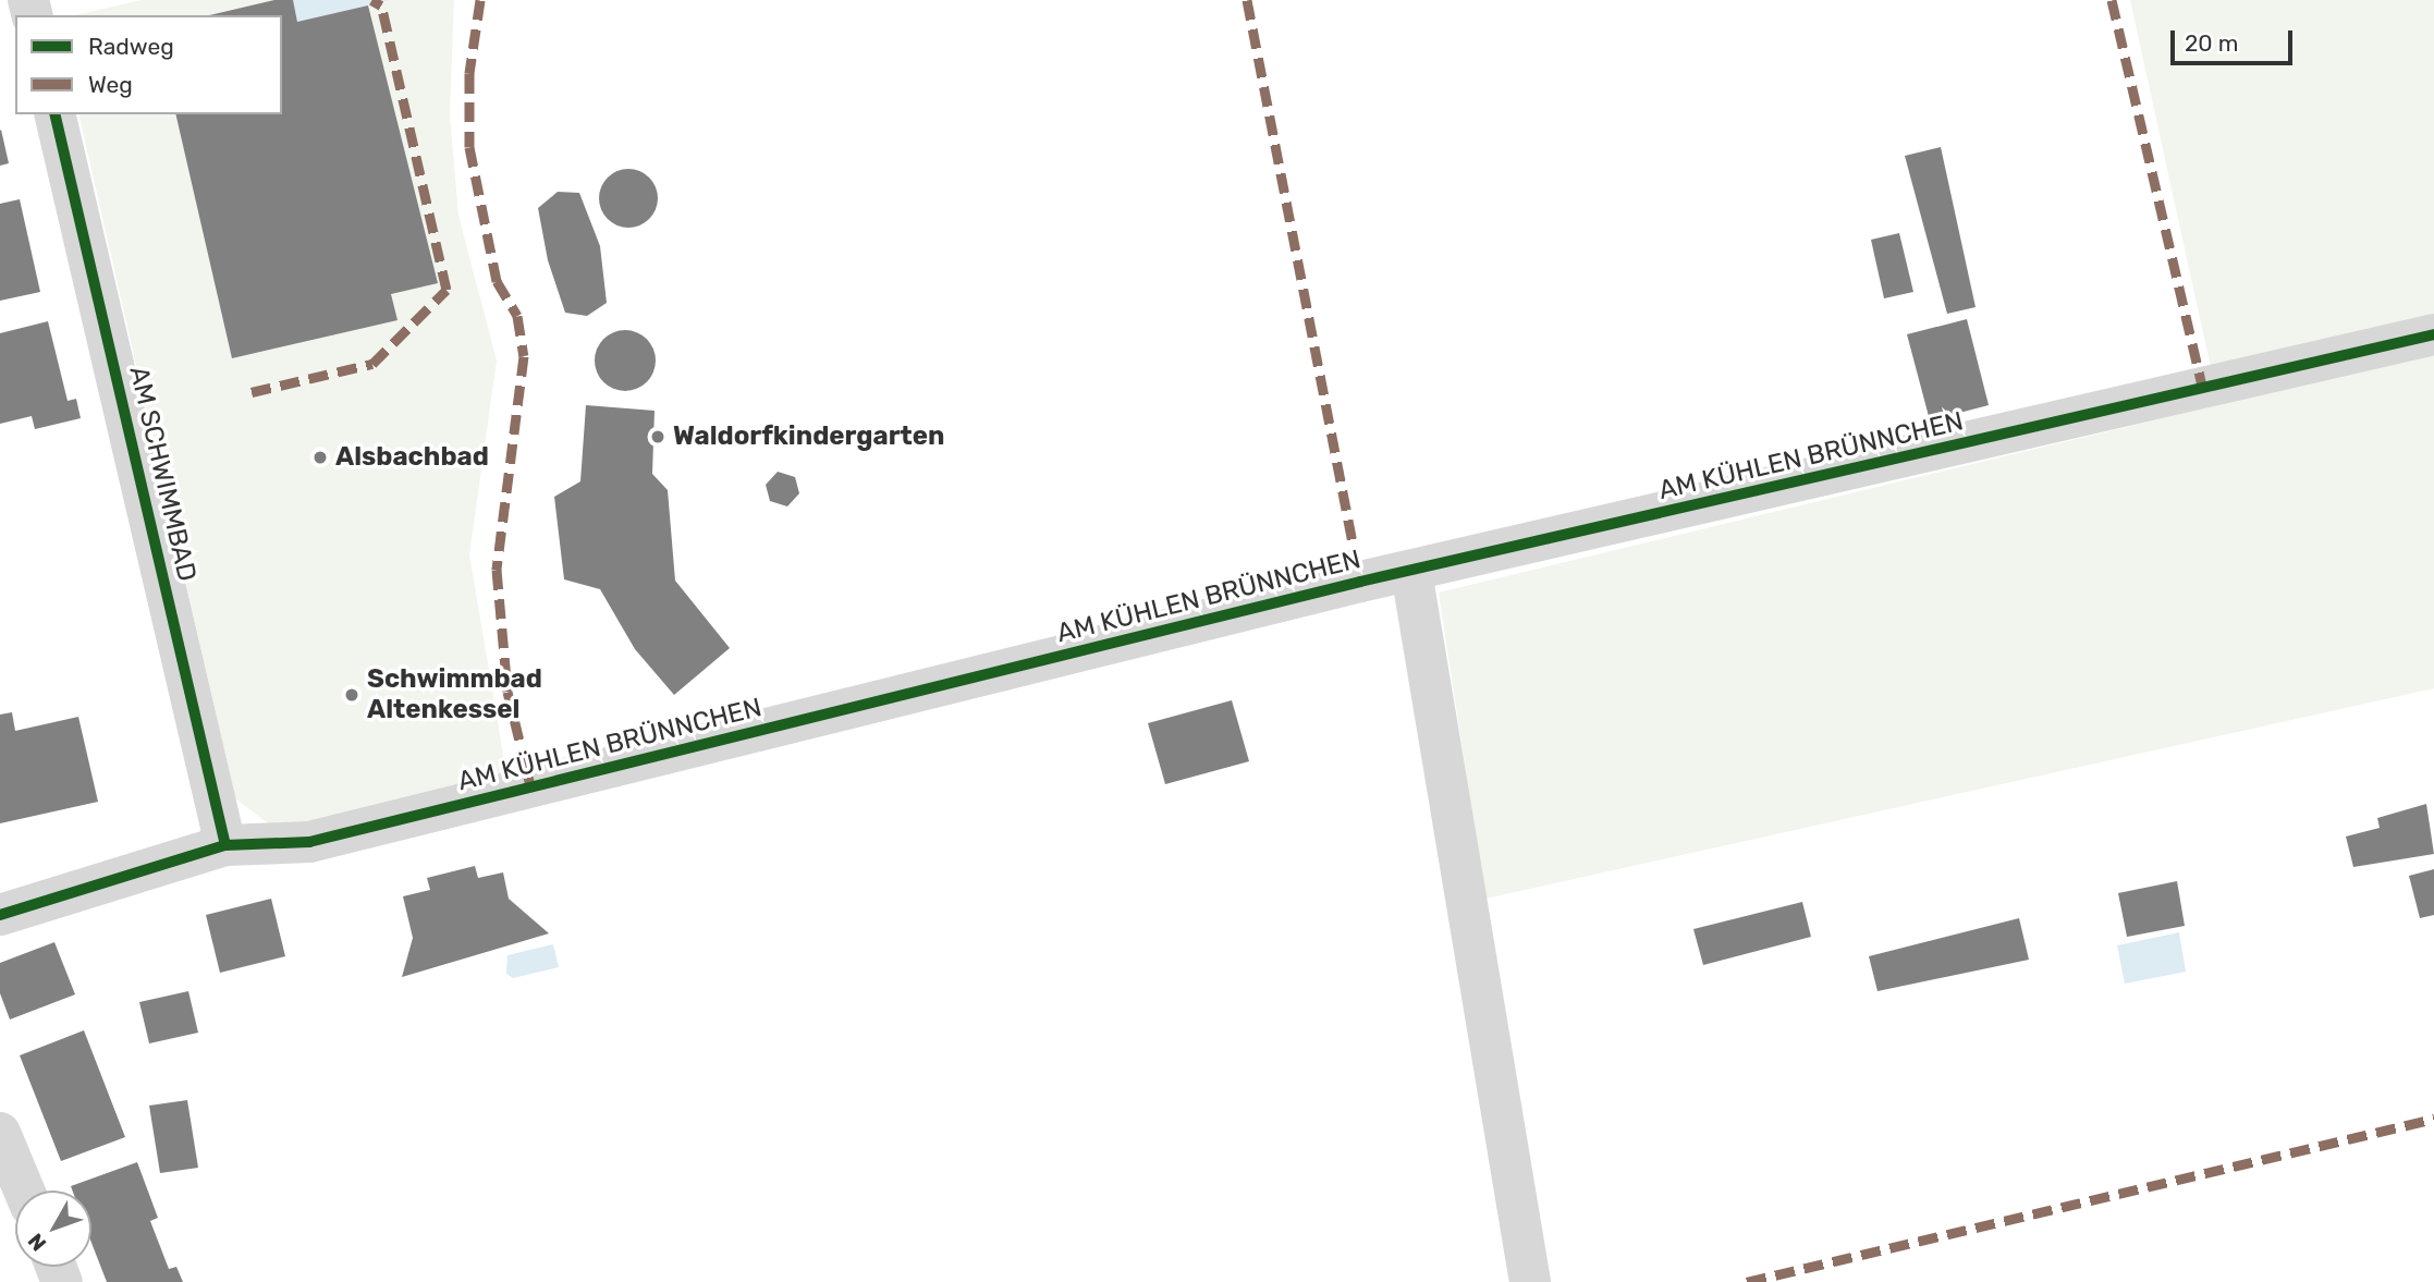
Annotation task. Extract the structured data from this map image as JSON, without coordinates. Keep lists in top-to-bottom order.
{
  "streets": {
    "street": ["AM KÜHLEN BRÜNNCHEN", "AM SCHWIMMBAD"]
  },
  "crossings": [
    ["AM KÜHLEN BRÜNNCHEN", "AM SCHWIMMBAD"]
  ],
  "places": ["Waldorfkindergarten", "Alsbachbad", "Schwimmbad Altenkessel"],
  "legend": ["Radweg", "Weg"],
  "scale_bar": "20 m",
  "north": "bottom left"
}
